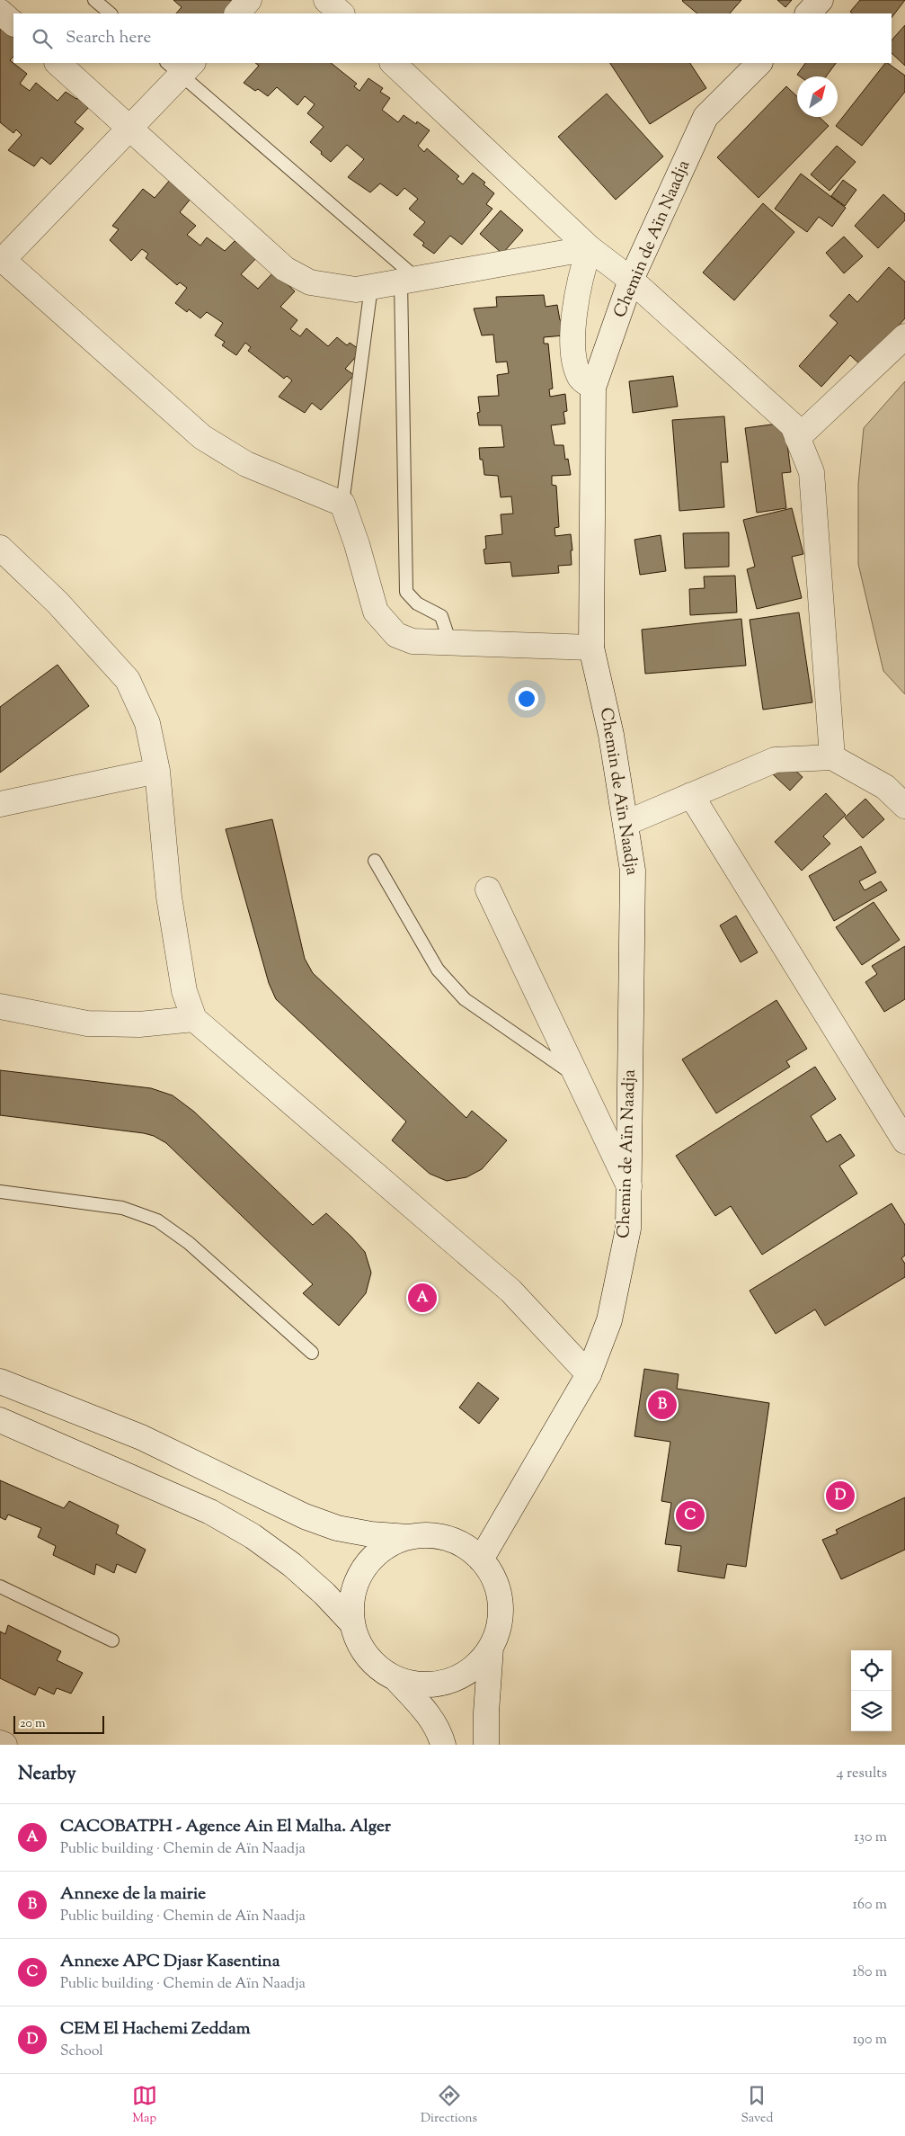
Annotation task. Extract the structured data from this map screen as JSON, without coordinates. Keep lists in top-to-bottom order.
{
  "streets": {
    "street": ["Chemin de Aïn Naadja"]
  },
  "scale_bar": "20 m",
  "north": "top right",
  "page": {
    "search": "Search here",
    "pins": [
      "A",
      "B",
      "D",
      "C"
    ],
    "scale": "20 m",
    "heading": ["Nearby", "4 results"],
    "list": [
      {
        "mark": "A",
        "name": "CACOBATPH - Agence Ain El Malha. Alger",
        "note": "Public building · Chemin de Aïn Naadja",
        "value": "130 m"
      },
      {
        "mark": "B",
        "name": "Annexe de la mairie",
        "note": "Public building · Chemin de Aïn Naadja",
        "value": "160 m"
      },
      {
        "mark": "C",
        "name": "Annexe APC Djasr Kasentina",
        "note": "Public building · Chemin de Aïn Naadja",
        "value": "180 m"
      },
      {
        "mark": "D",
        "name": "CEM El Hachemi Zeddam",
        "note": "School",
        "value": "190 m"
      }
    ],
    "nav": ["Map", "Directions", "Saved"]
  }
}
